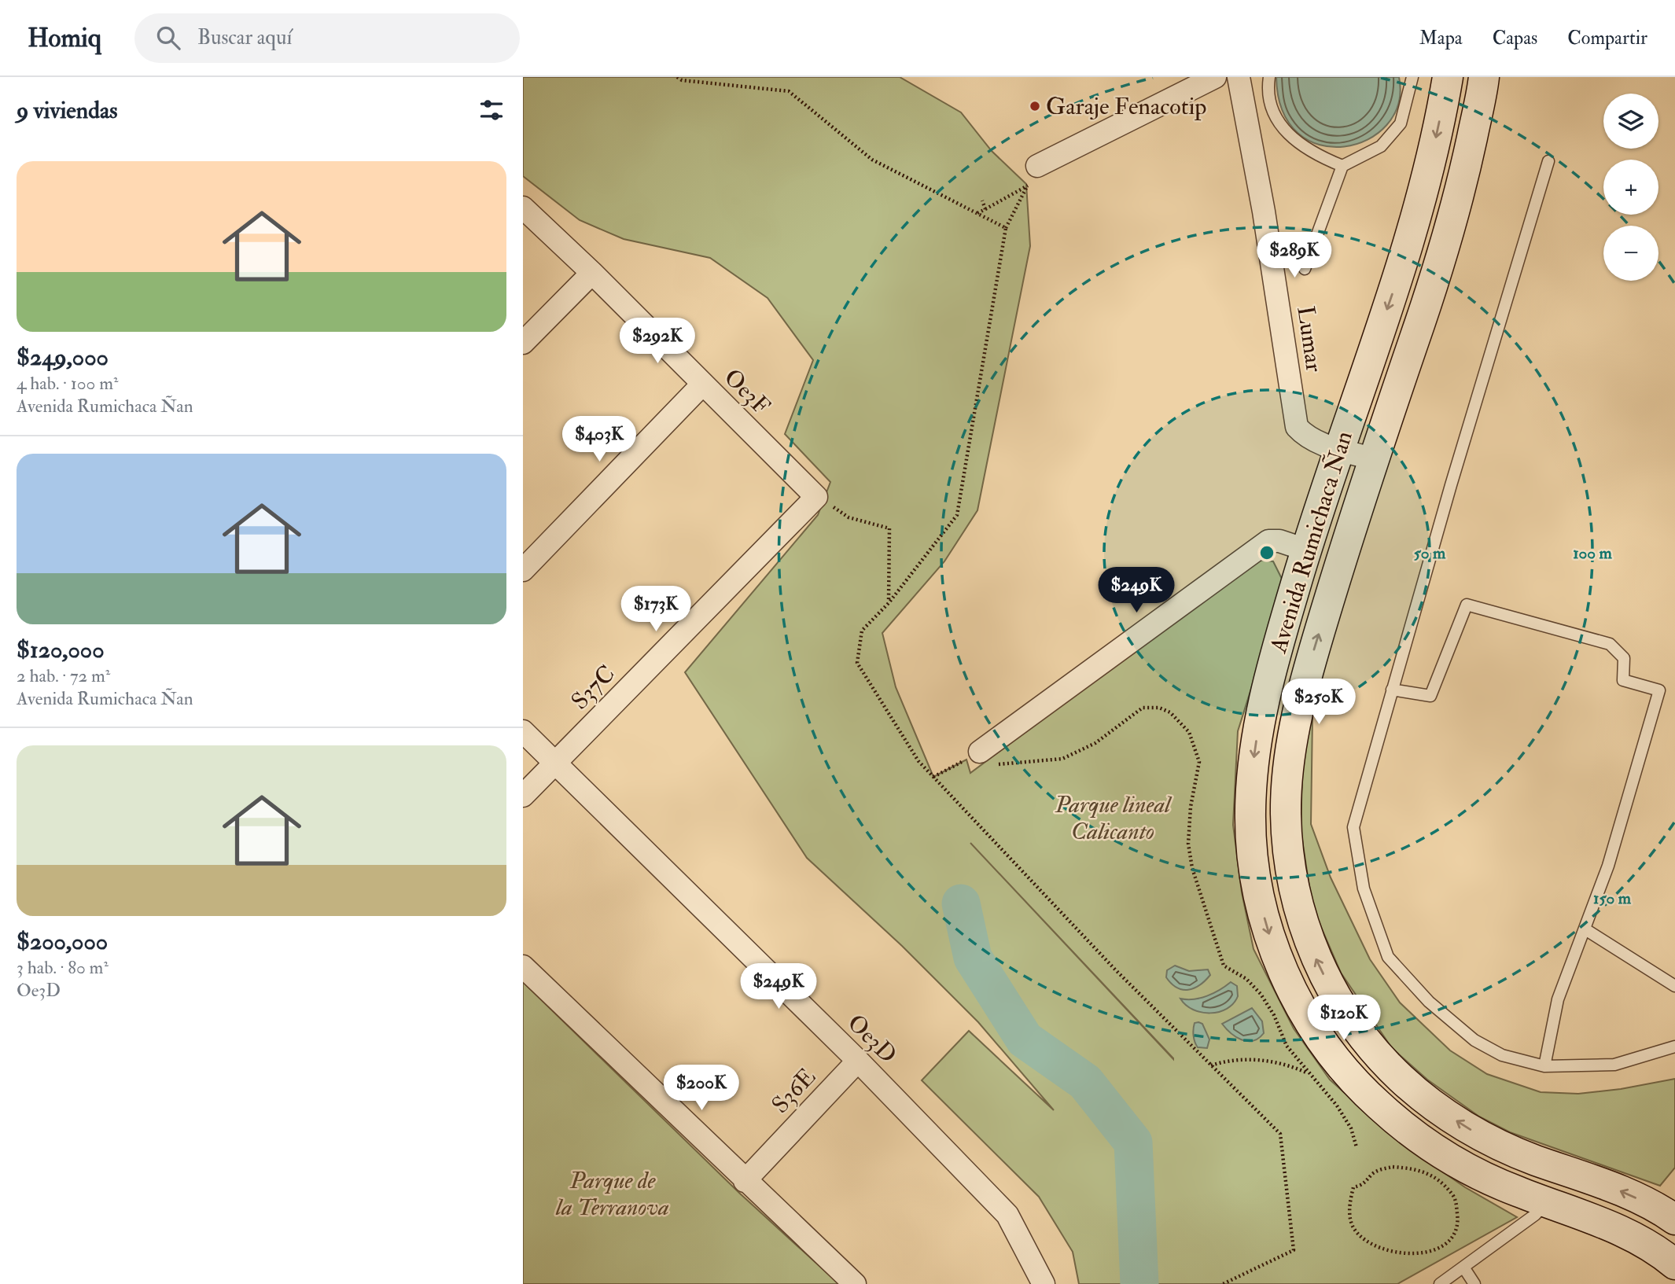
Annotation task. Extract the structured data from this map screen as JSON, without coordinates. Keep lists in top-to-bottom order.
{
  "streets": {
    "main road": ["Avenida Rumichaca Ñan"],
    "street": [
      "Lumar",
      "Oe3F",
      "S37C",
      "Oe3D",
      "S36E"
    ]
  },
  "crossings": [
    ["Lumar", "Avenida Rumichaca Ñan"],
    ["Oe3F", "S37C"],
    ["S37C", "Oe3D"],
    ["Oe3D", "S36E"]
  ],
  "parks": ["Parque lineal Calicanto", "Parque de la Terranova"],
  "places": ["Garaje Fenacotip"],
  "page": {
    "header": "Homiq",
    "search": "Buscar aquí",
    "nav": ["Mapa", "Capas", "Compartir"],
    "heading": "9 viviendas",
    "map_buttons": ["+", "−"],
    "list": [
      {
        "name": "$249,000",
        "note": "4 hab. · 100 m² · Avenida Rumichaca Ñan"
      },
      {
        "name": "$120,000",
        "note": "2 hab. · 72 m² · Avenida Rumichaca Ñan"
      },
      {
        "name": "$200,000",
        "note": "3 hab. · 80 m² · Oe3D"
      }
    ],
    "price": [
      "$289K",
      "$292K",
      "$403K",
      "$249K",
      "$173K",
      "$250K",
      "$249K",
      "$120K",
      "$200K"
    ]
  },
  "rings": ["50 m", "100 m", "150 m"]
}
